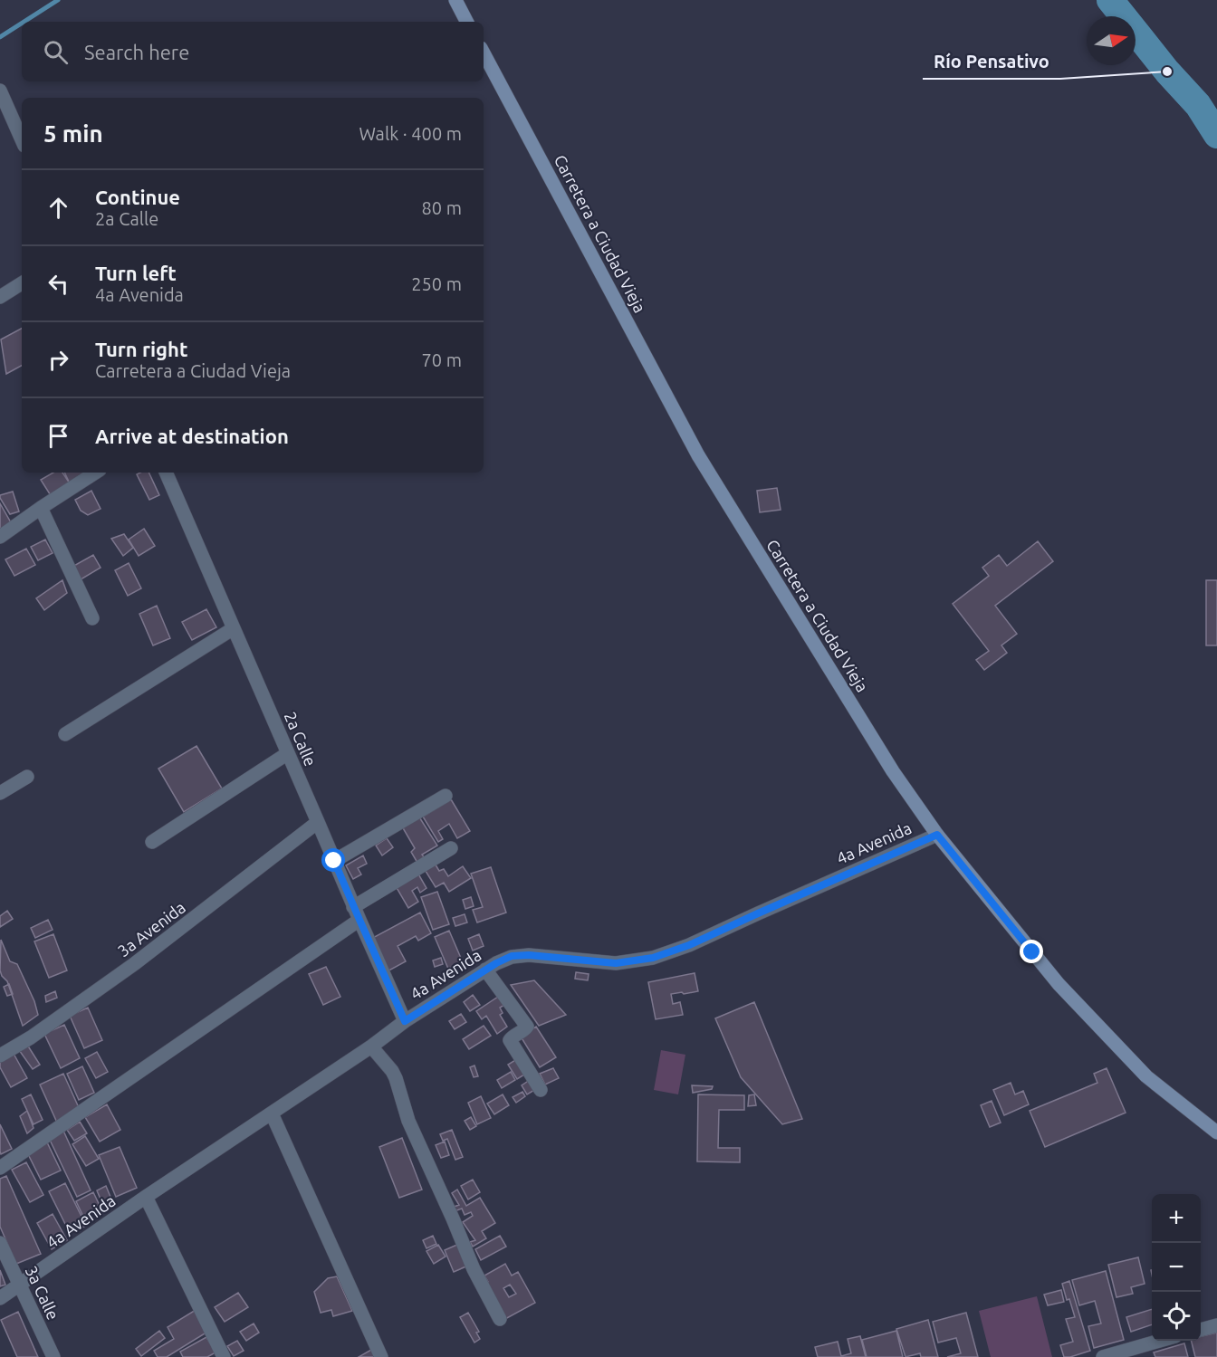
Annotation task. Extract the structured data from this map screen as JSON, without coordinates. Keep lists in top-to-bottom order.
{
  "streets": {
    "main road": ["Carretera a Ciudad Vieja"],
    "street": [
      "2a Calle",
      "4a Avenida",
      "3a Avenida",
      "3a Calle"
    ]
  },
  "crossings": [
    ["Carretera a Ciudad Vieja", "4a Avenida"],
    ["2a Calle", "4a Avenida"],
    ["2a Calle", "3a Avenida"],
    ["4a Avenida", "3a Calle"]
  ],
  "places": ["Río Pensativo"],
  "north": "right",
  "page": {
    "search": "Search here",
    "heading": ["5 min", "Walk · 400 m"],
    "list": [
      ["Continue", "2a Calle", "80 m"],
      ["Turn left", "4a Avenida", "250 m"],
      ["Turn right", "Carretera a Ciudad Vieja", "70 m"],
      "Arrive at destination"
    ],
    "map_buttons": ["+", "−"]
  }
}
